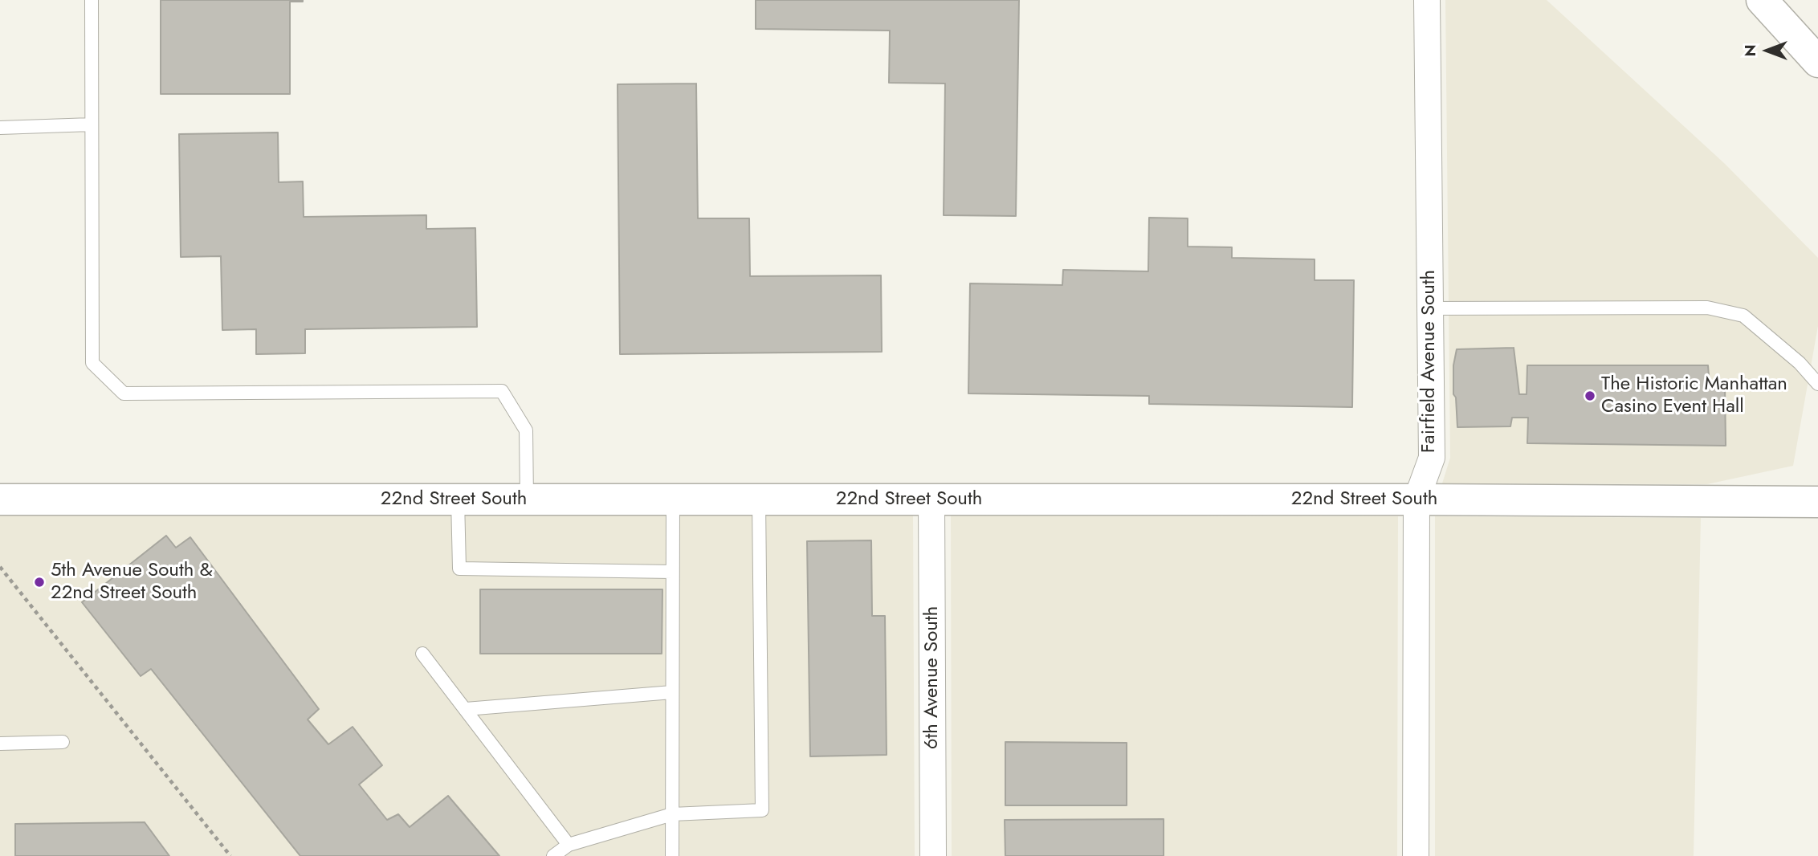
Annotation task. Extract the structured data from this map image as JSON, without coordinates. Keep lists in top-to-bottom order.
{
  "streets": {
    "main road": ["22nd Street South"],
    "street": ["Fairfield Avenue South", "6th Avenue South"]
  },
  "crossings": [
    ["Fairfield Avenue South", "22nd Street South"],
    ["22nd Street South", "6th Avenue South"]
  ],
  "places": ["The Historic Manhattan Casino Event Hall", "5th Avenue South & 22nd Street South"],
  "north": "left"
}
